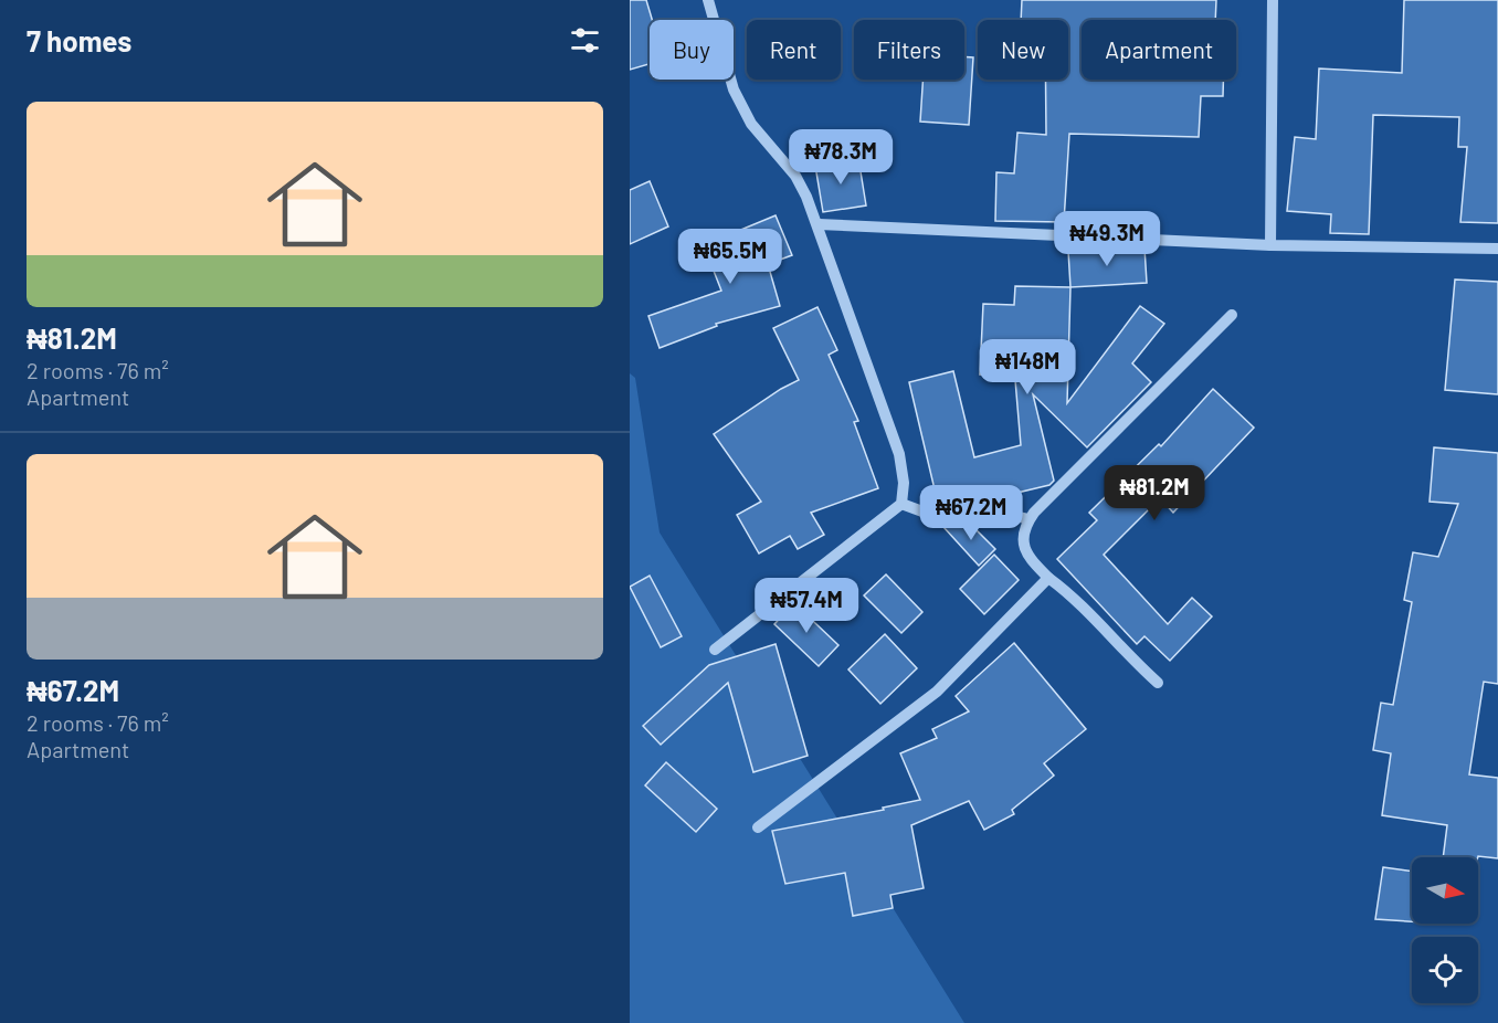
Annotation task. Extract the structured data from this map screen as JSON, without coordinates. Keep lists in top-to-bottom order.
{
  "north": "right",
  "page": {
    "heading": "7 homes",
    "chip": [
      "Buy",
      "Rent",
      "Filters",
      "New",
      "Apartment"
    ],
    "list": [
      {
        "name": "₦81.2M",
        "note": "2 rooms · 76 m² · Apartment"
      },
      {
        "name": "₦67.2M",
        "note": "2 rooms · 76 m² · Apartment"
      }
    ],
    "price": [
      "₦78.3M",
      "₦49.3M",
      "₦65.5M",
      "₦148M",
      "₦81.2M",
      "₦67.2M",
      "₦57.4M"
    ]
  }
}
